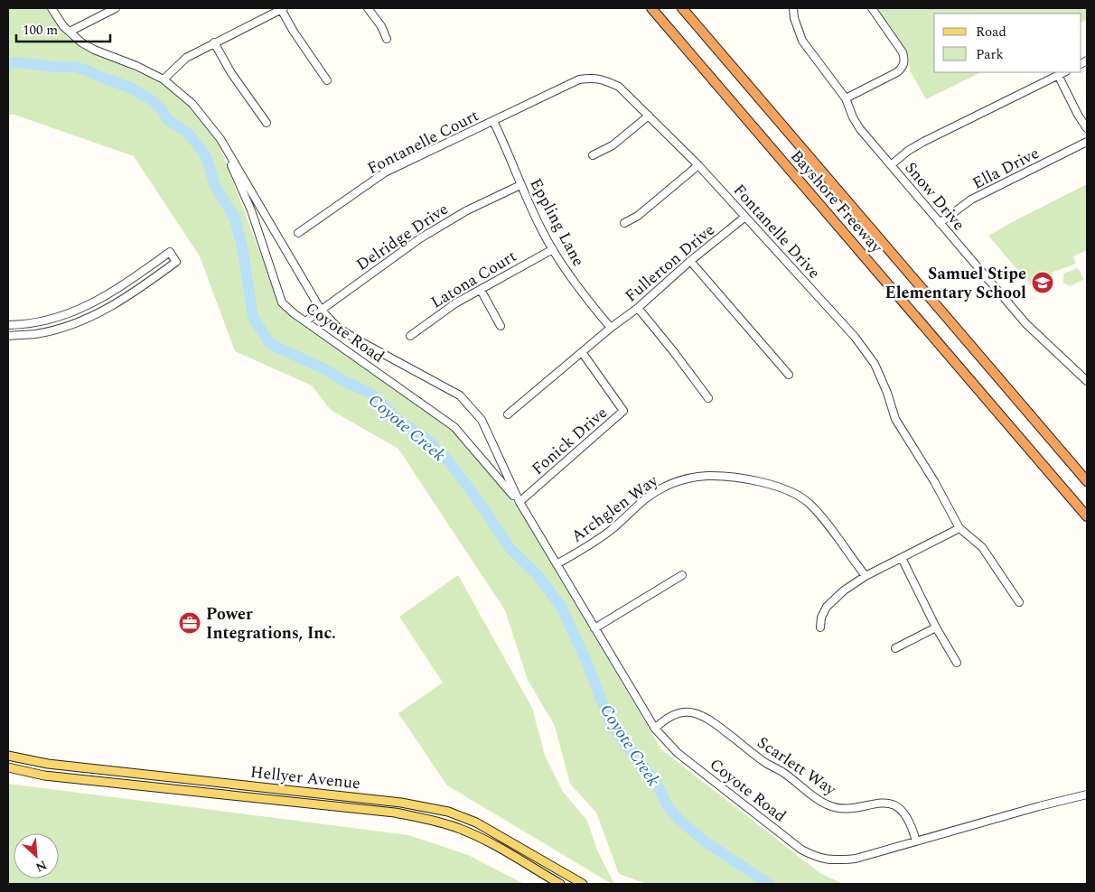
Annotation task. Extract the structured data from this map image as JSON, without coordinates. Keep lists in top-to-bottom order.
{
  "streets": {
    "highway": ["Bayshore Freeway"],
    "main road": ["Hellyer Avenue"],
    "street": [
      "Fontanelle Court",
      "Ella Drive",
      "Snow Drive",
      "Eppling Lane",
      "Fontanelle Drive",
      "Delridge Drive",
      "Fullerton Drive",
      "Latona Court",
      "Coyote Road",
      "Fonick Drive",
      "Archglen Way",
      "Scarlett Way"
    ]
  },
  "crossings": [
    ["Fontanelle Court", "Eppling Lane"],
    ["Fontanelle Court", "Fontanelle Drive"],
    ["Ella Drive", "Snow Drive"],
    ["Eppling Lane", "Fontanelle Drive"],
    ["Eppling Lane", "Delridge Drive"],
    ["Eppling Lane", "Fullerton Drive"],
    ["Eppling Lane", "Latona Court"],
    ["Fontanelle Drive", "Fullerton Drive"],
    ["Delridge Drive", "Coyote Road"],
    ["Fullerton Drive", "Fonick Drive"],
    ["Coyote Road", "Fonick Drive"],
    ["Coyote Road", "Archglen Way"],
    ["Coyote Road", "Scarlett Way"]
  ],
  "water": ["Coyote Creek"],
  "places": {
    "school or university": ["Samuel Stipe Elementary School"],
    "office": ["Power Integrations, Inc."]
  },
  "legend": ["Road", "Park"],
  "scale_bar": "100 m",
  "north": "bottom right"
}
